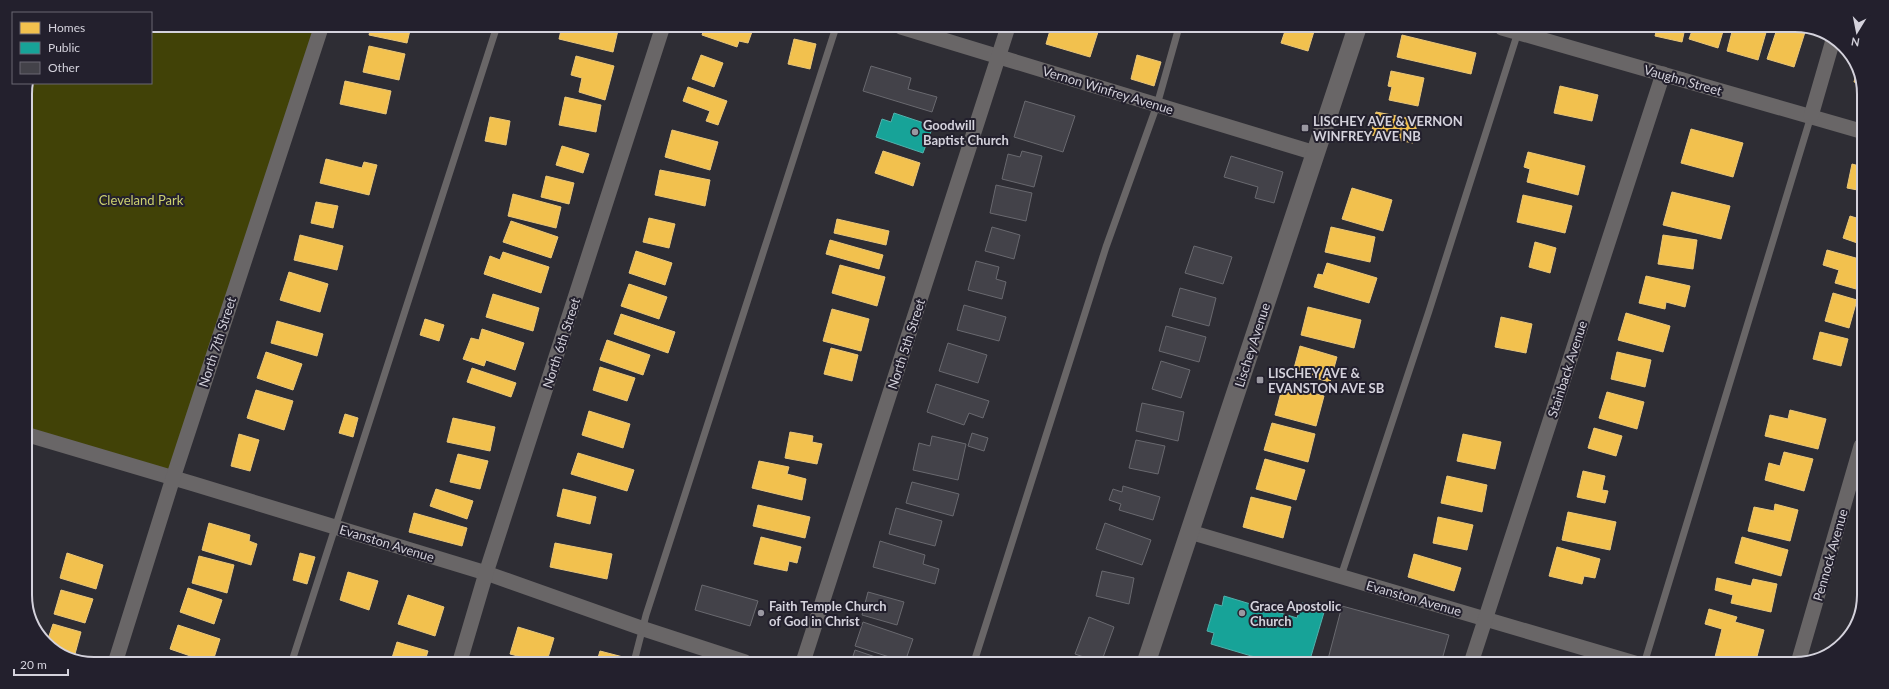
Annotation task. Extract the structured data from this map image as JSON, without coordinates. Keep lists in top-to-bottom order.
{
  "streets": {
    "street": [
      "Vaughn Street",
      "Vernon Winfrey Avenue",
      "North 7th Street",
      "North 6th Street",
      "North 5th Street",
      "Lischey Avenue",
      "Stainback Avenue",
      "Evanston Avenue",
      "Pennock Avenue"
    ]
  },
  "crossings": [
    ["Vaughn Street", "Stainback Avenue"],
    ["Vernon Winfrey Avenue", "North 5th Street"],
    ["Vernon Winfrey Avenue", "Lischey Avenue"],
    ["North 7th Street", "Evanston Avenue"],
    ["North 6th Street", "Evanston Avenue"],
    ["Lischey Avenue", "Evanston Avenue"],
    ["Stainback Avenue", "Evanston Avenue"]
  ],
  "parks": ["Cleveland Park"],
  "places": {
    "transit": ["LISCHEY AVE & VERNON WINFREY AVE NB", "LISCHEY AVE & EVANSTON AVE SB"],
    "other": ["Goodwill Baptist Church", "Faith Temple Church of God in Christ", "Grace Apostolic Church"]
  },
  "legend": ["Homes", "Public", "Other"],
  "scale_bar": "20 m",
  "north": "bottom"
}
